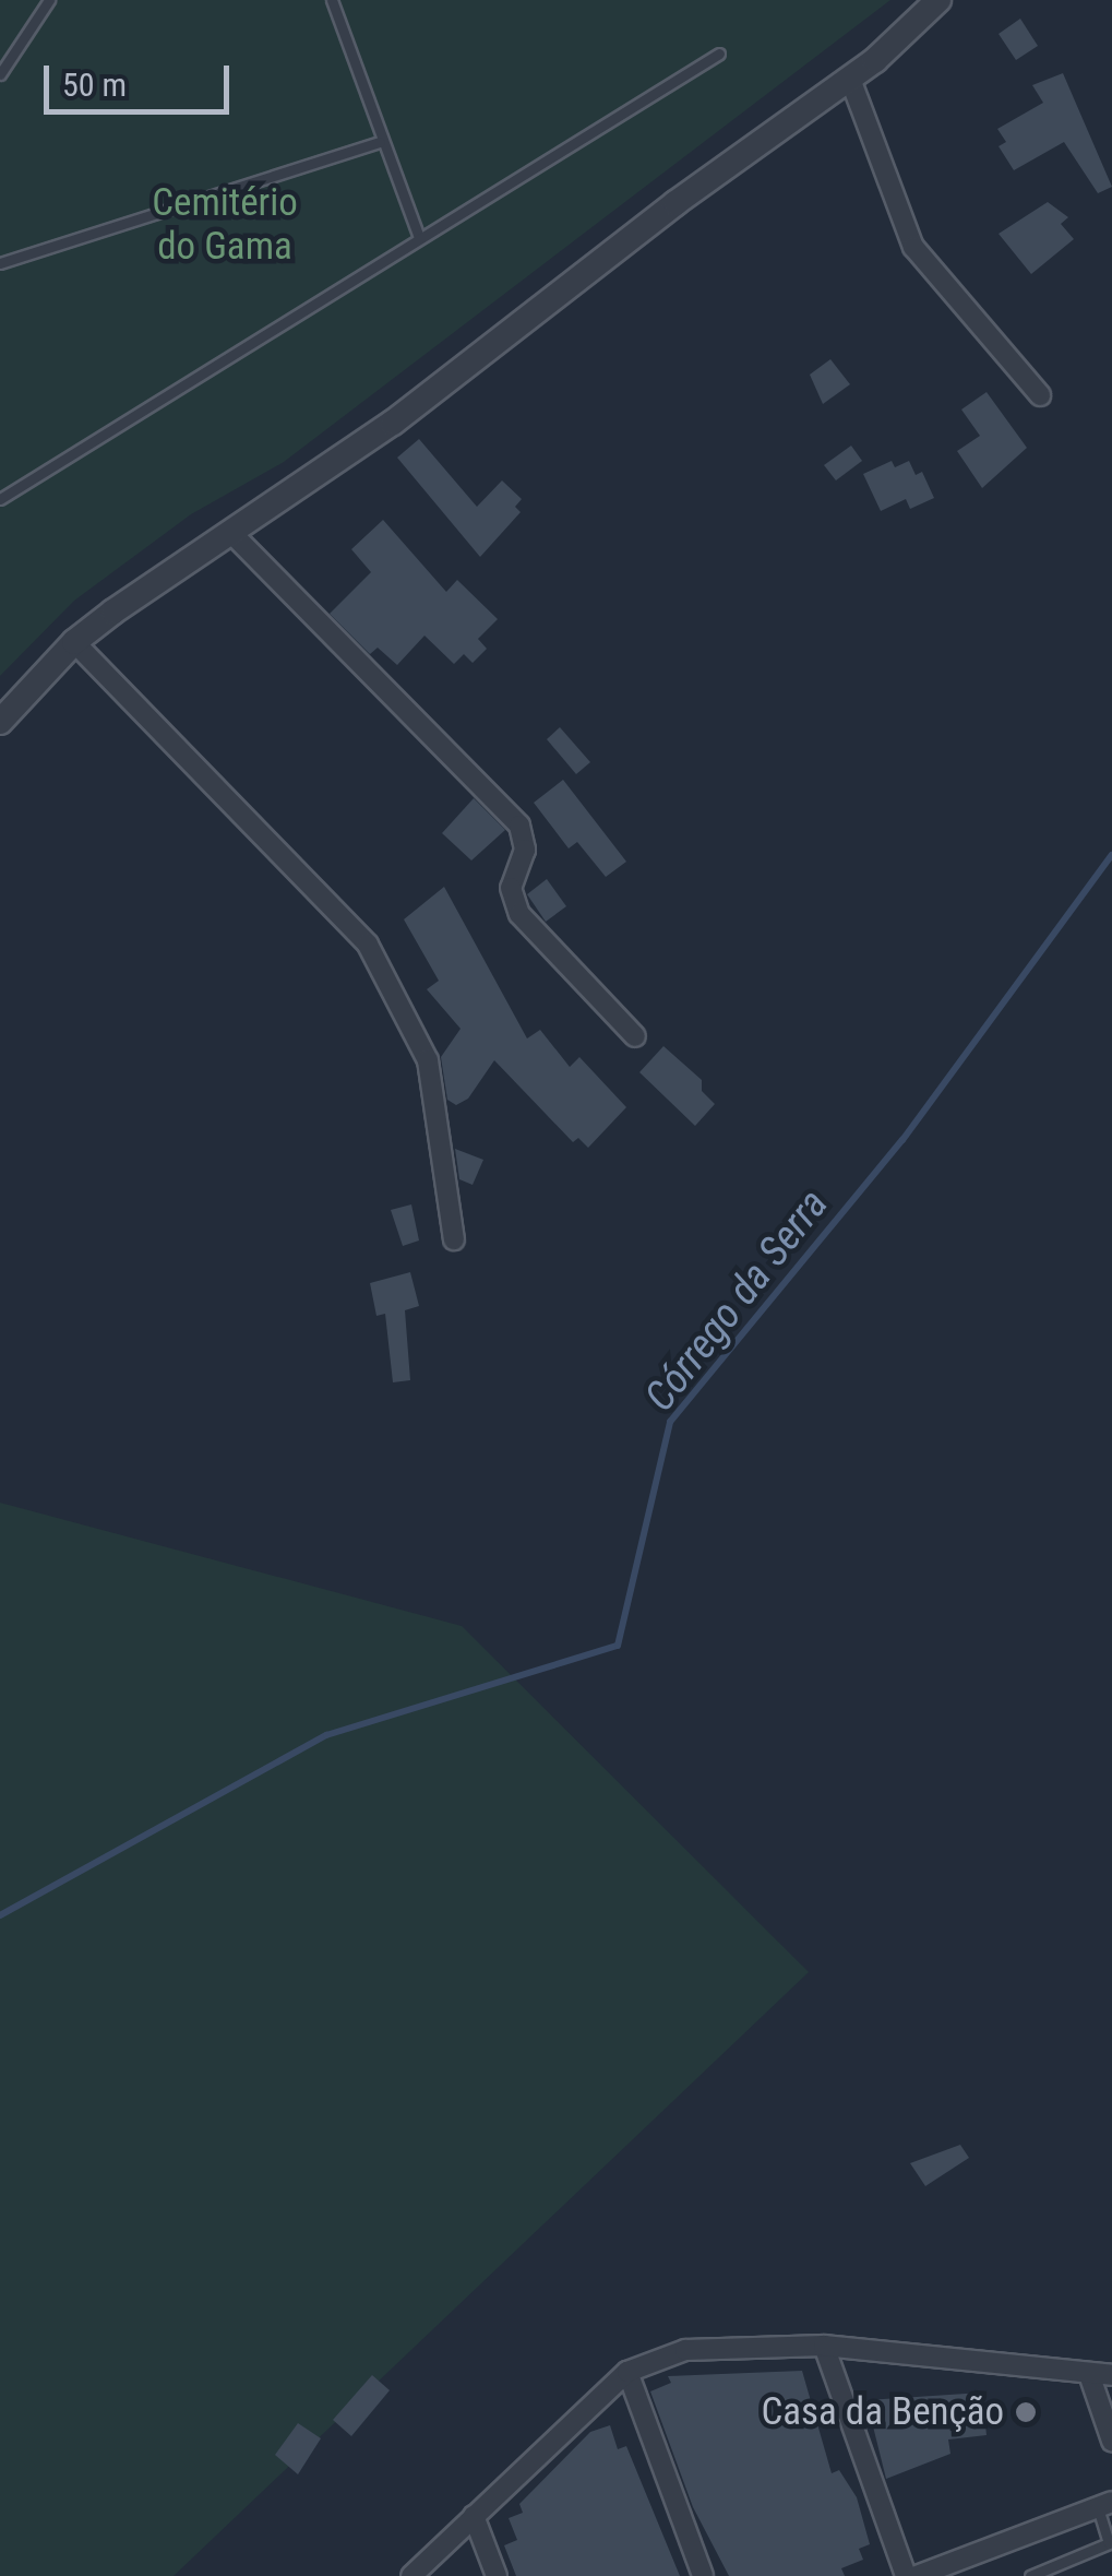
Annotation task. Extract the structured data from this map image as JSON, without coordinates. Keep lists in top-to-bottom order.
{
  "water": ["Córrego da Serra"],
  "parks": ["Cemitério do Gama"],
  "places": ["Casa da Benção"],
  "scale_bar": "50 m"
}
